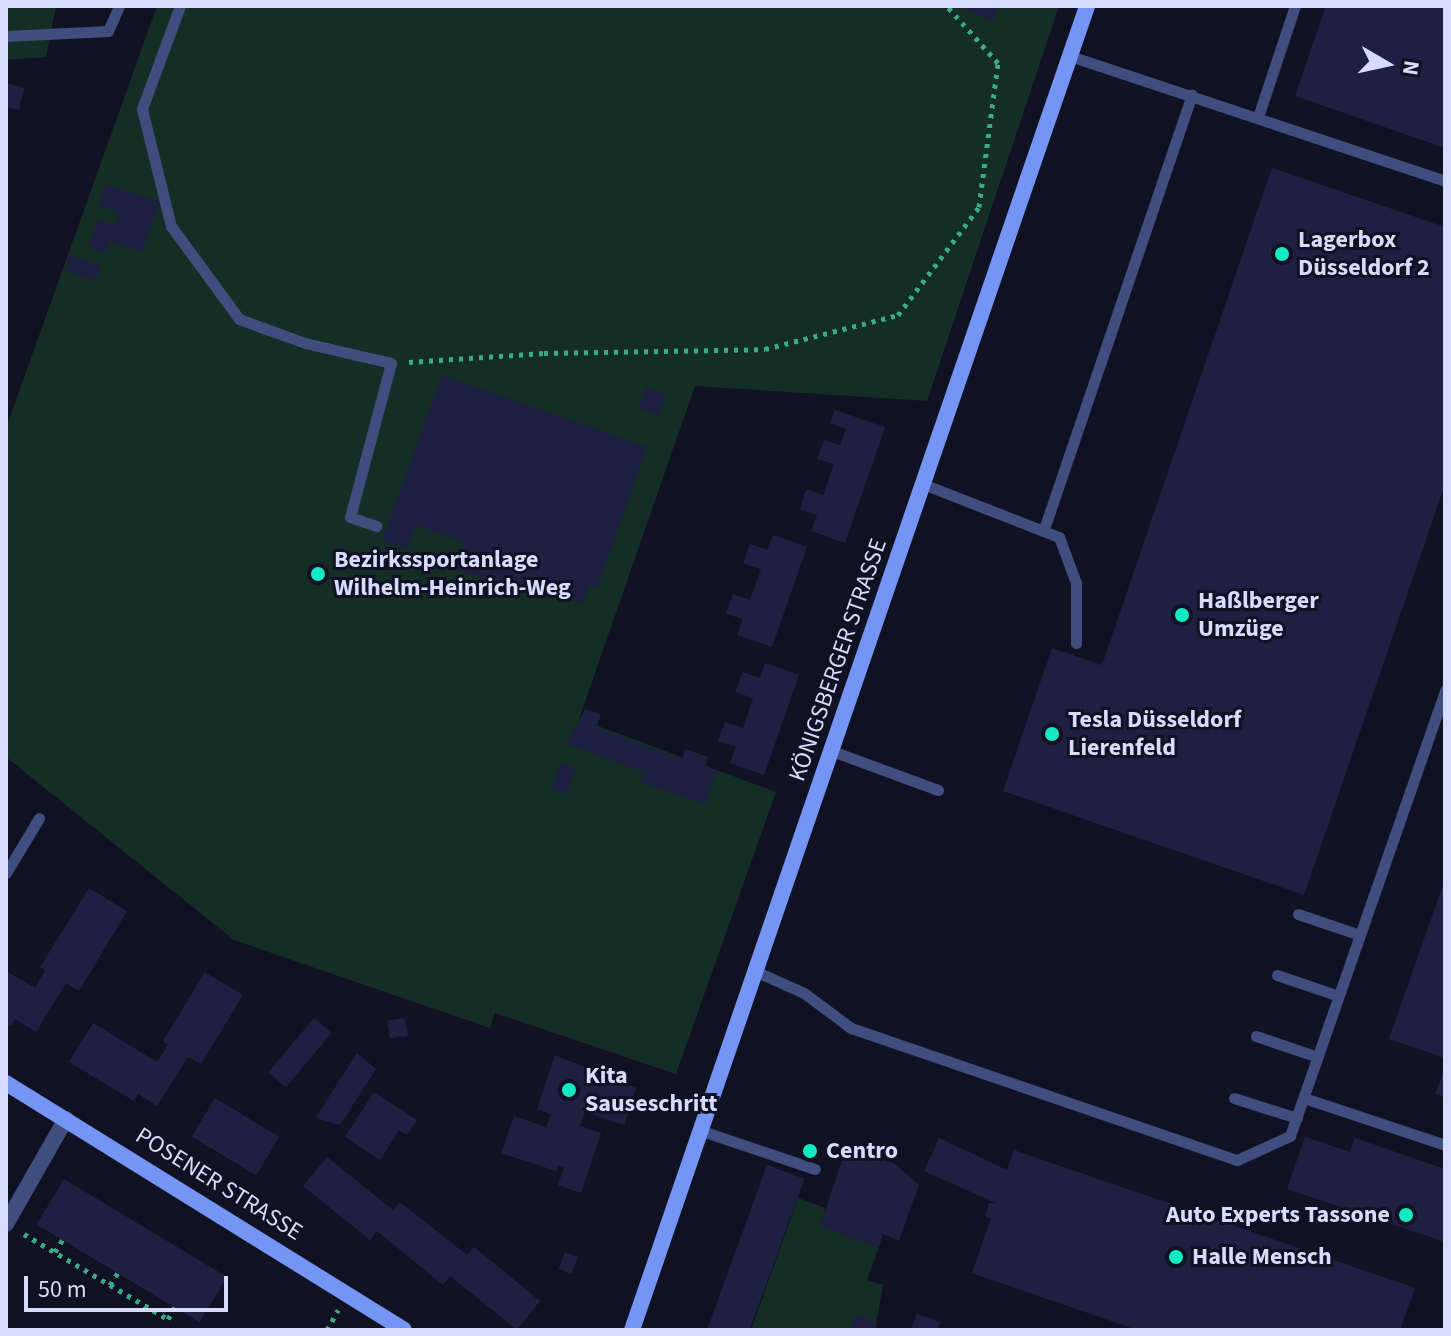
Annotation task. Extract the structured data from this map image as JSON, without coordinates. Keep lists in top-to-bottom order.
{
  "streets": {
    "main road": ["KÖNIGSBERGER STRASSE", "POSENER STRASSE"]
  },
  "places": [
    "Lagerbox Düsseldorf 2",
    "Bezirkssportanlage Wilhelm-Heinrich-Weg",
    "Haßlberger Umzüge",
    "Tesla Düsseldorf Lierenfeld",
    "Kita Sauseschritt",
    "Centro",
    "Auto Experts Tassone",
    "Halle Mensch"
  ],
  "scale_bar": "50 m",
  "north": "right"
}
